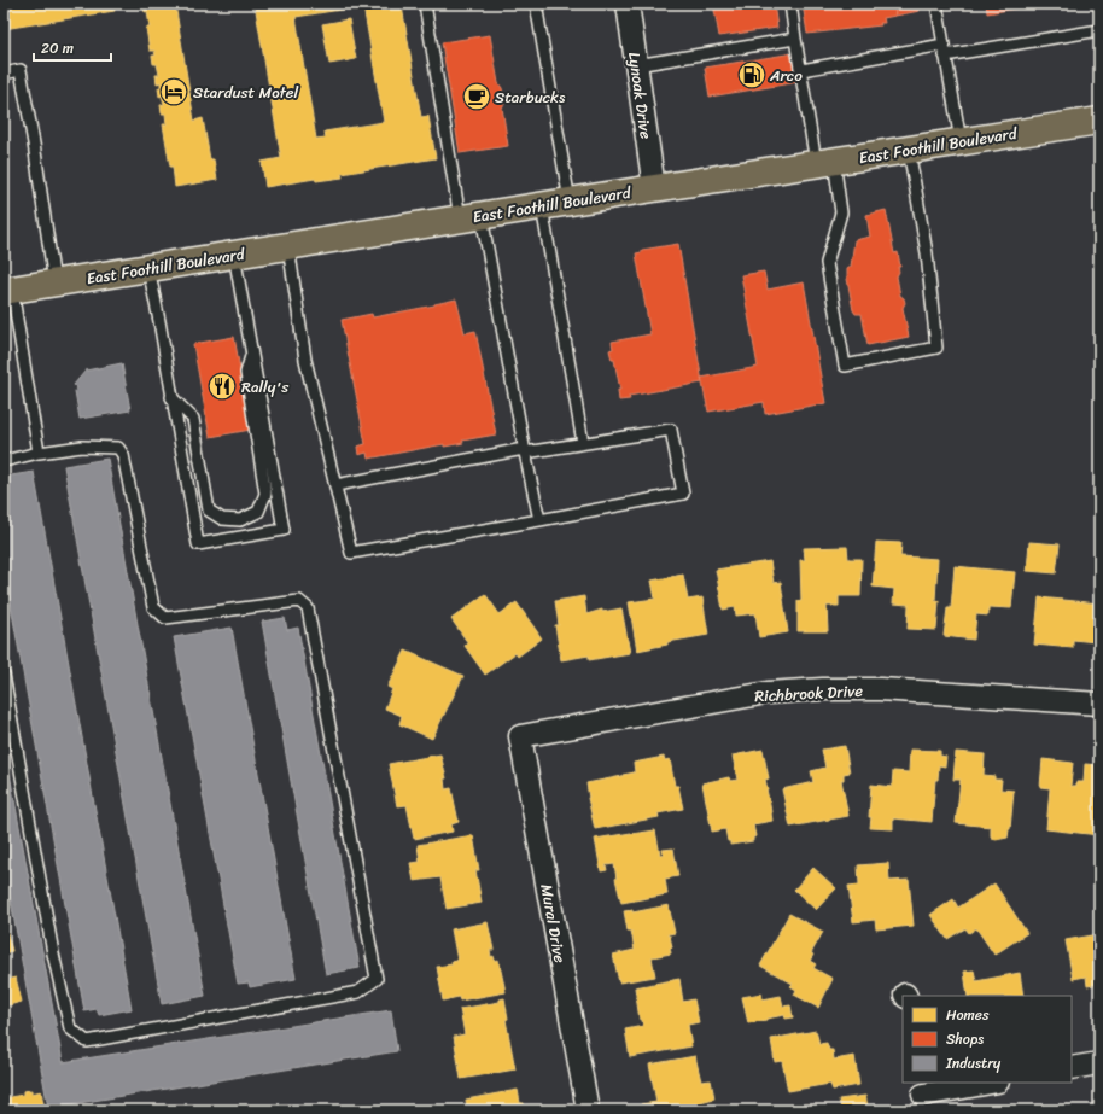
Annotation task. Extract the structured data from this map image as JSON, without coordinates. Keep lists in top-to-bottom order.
{
  "streets": {
    "main road": ["East Foothill Boulevard"],
    "street": ["Lynoak Drive", "Richbrook Drive", "Mural Drive"]
  },
  "crossings": [
    ["Lynoak Drive", "East Foothill Boulevard"],
    ["Richbrook Drive", "Mural Drive"]
  ],
  "places": {
    "fuel station": ["Arco"],
    "hotel": ["Stardust Motel"],
    "cafe": ["Starbucks"],
    "restaurant": ["Rally's"]
  },
  "legend": ["Homes", "Shops", "Industry"],
  "scale_bar": "20 m"
}
